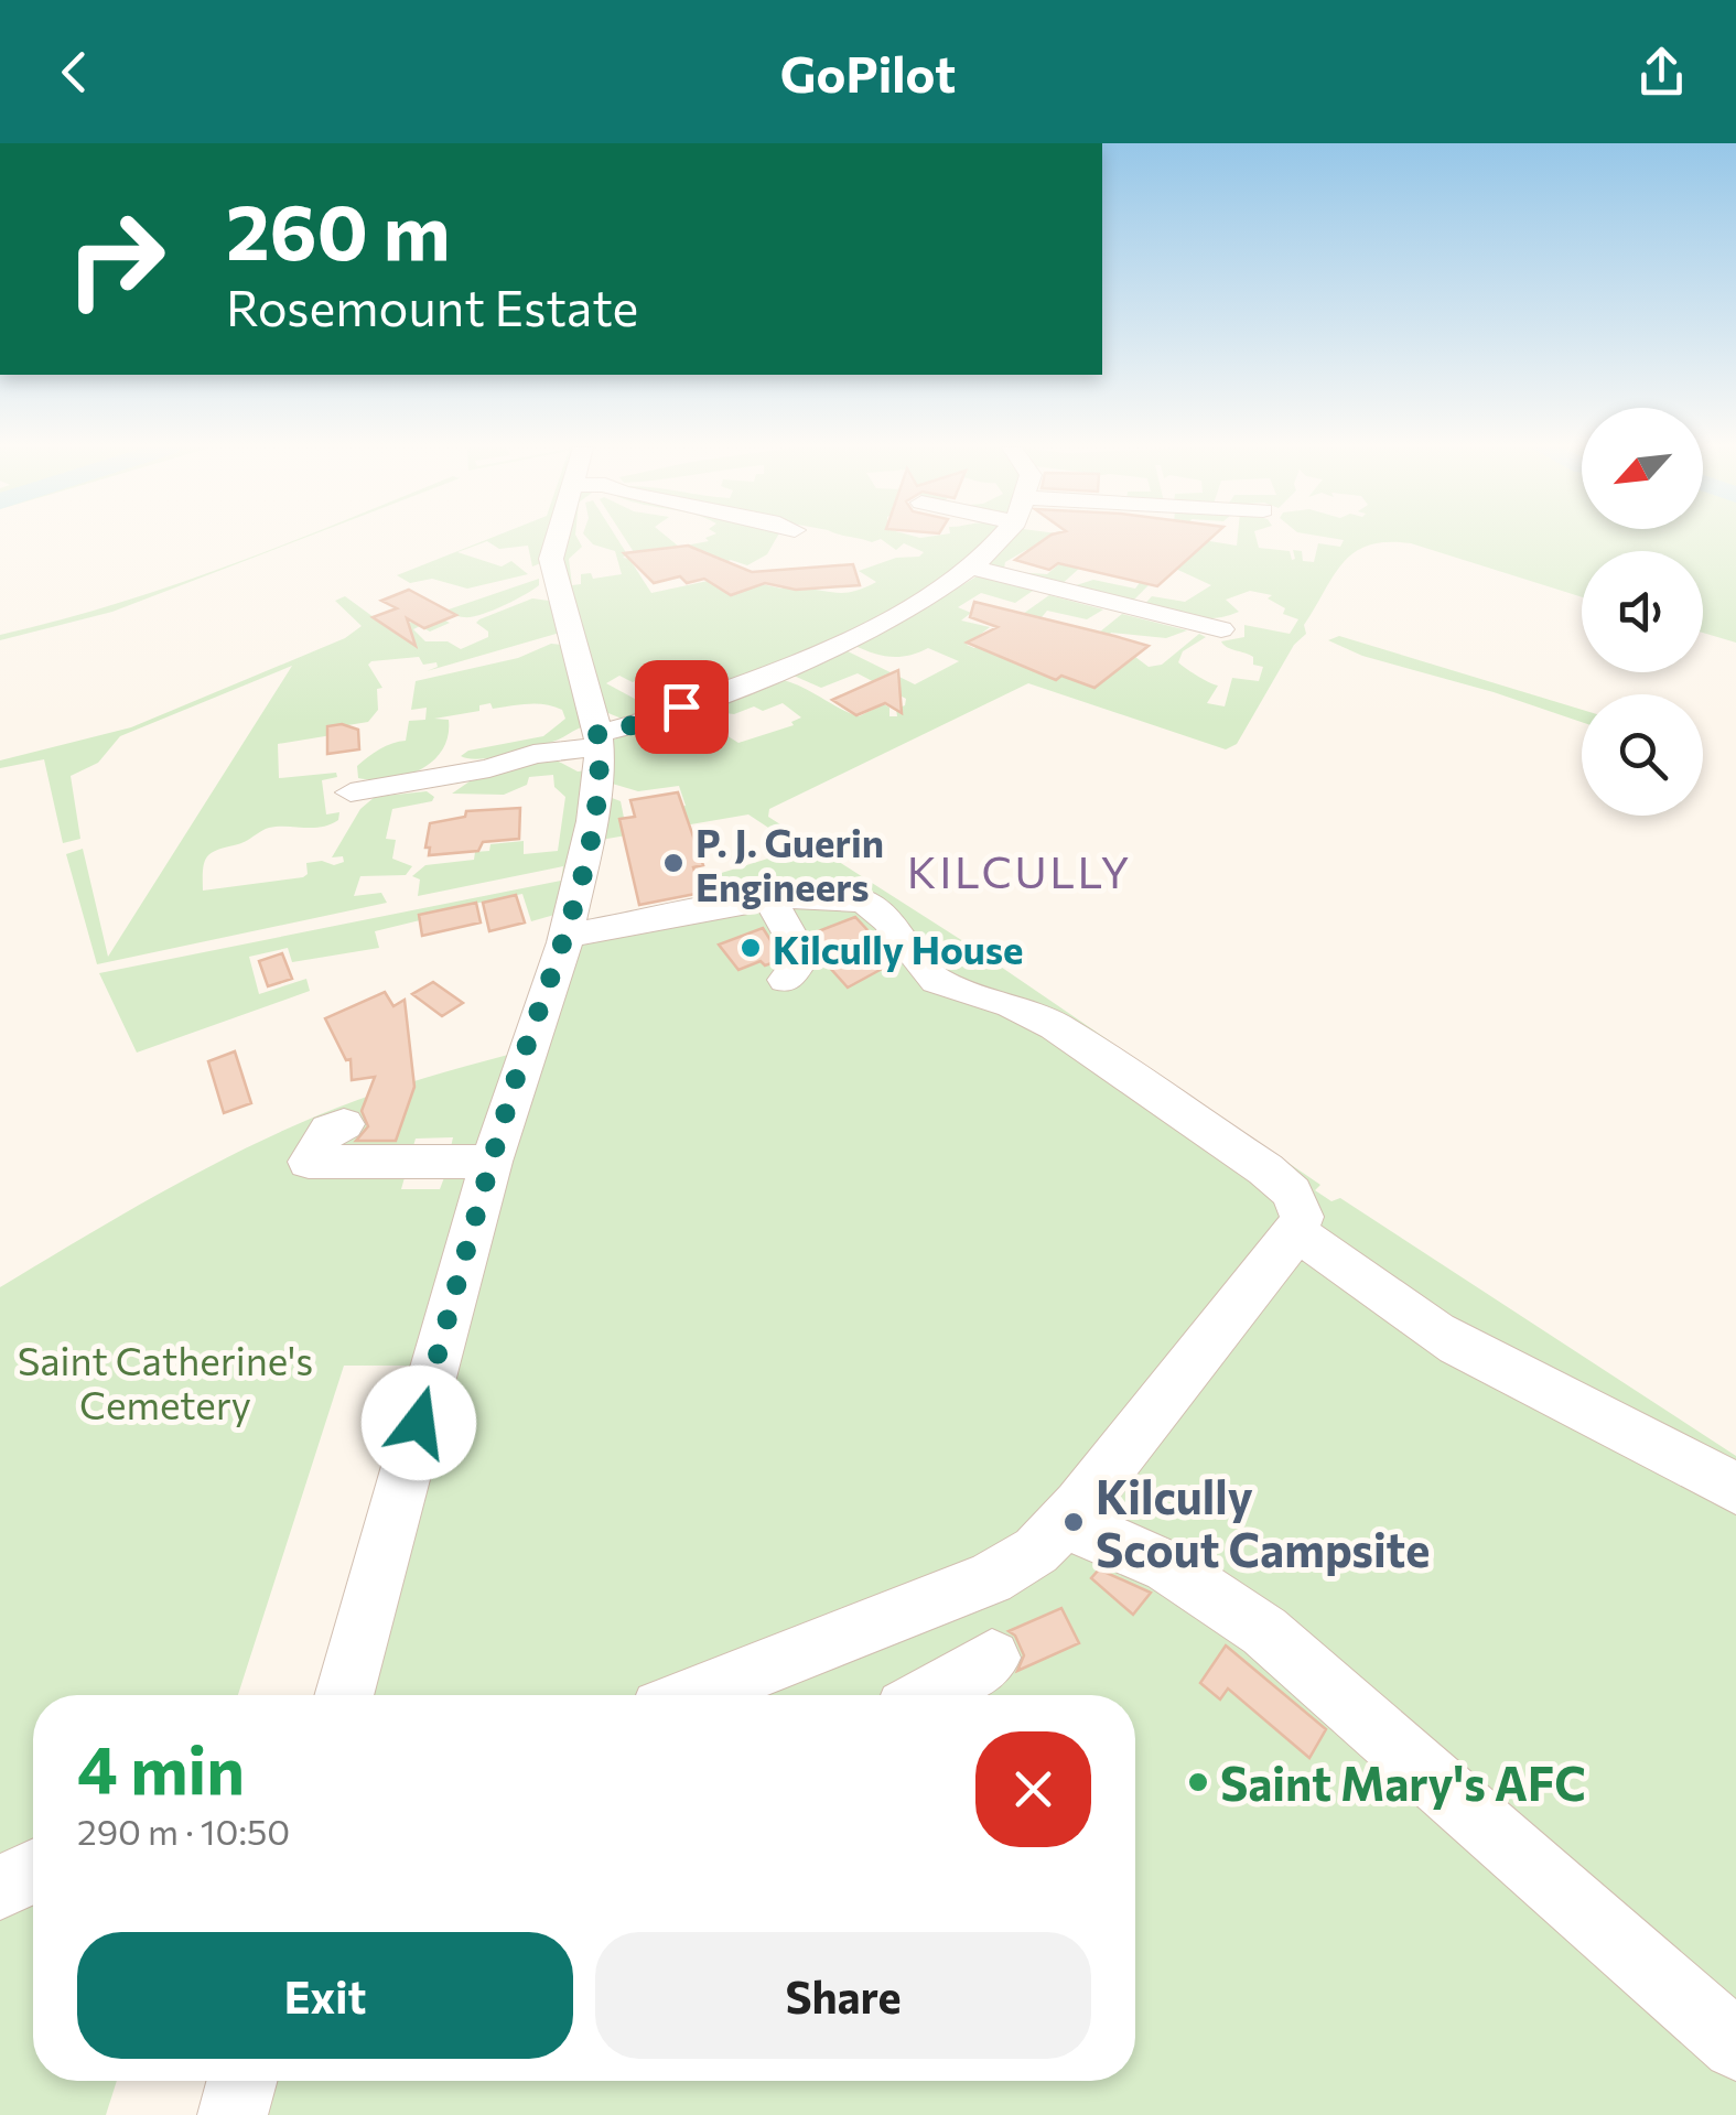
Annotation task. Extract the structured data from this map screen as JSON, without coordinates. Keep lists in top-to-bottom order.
{
  "districts": ["KILCULLY"],
  "parks": ["Saint Catherine's Cemetery"],
  "places": [
    "P. J. Guerin Engineers",
    "Kilcully House",
    "Kilcully Scout Campsite",
    "Saint Mary's AFC"
  ],
  "north": "bottom left",
  "page": {
    "header": "GoPilot",
    "turn": ["260 m", "Rosemount Estate"],
    "heading": ["4 min", "290 m · 10:50"],
    "buttons": ["Exit", "Share"]
  }
}
